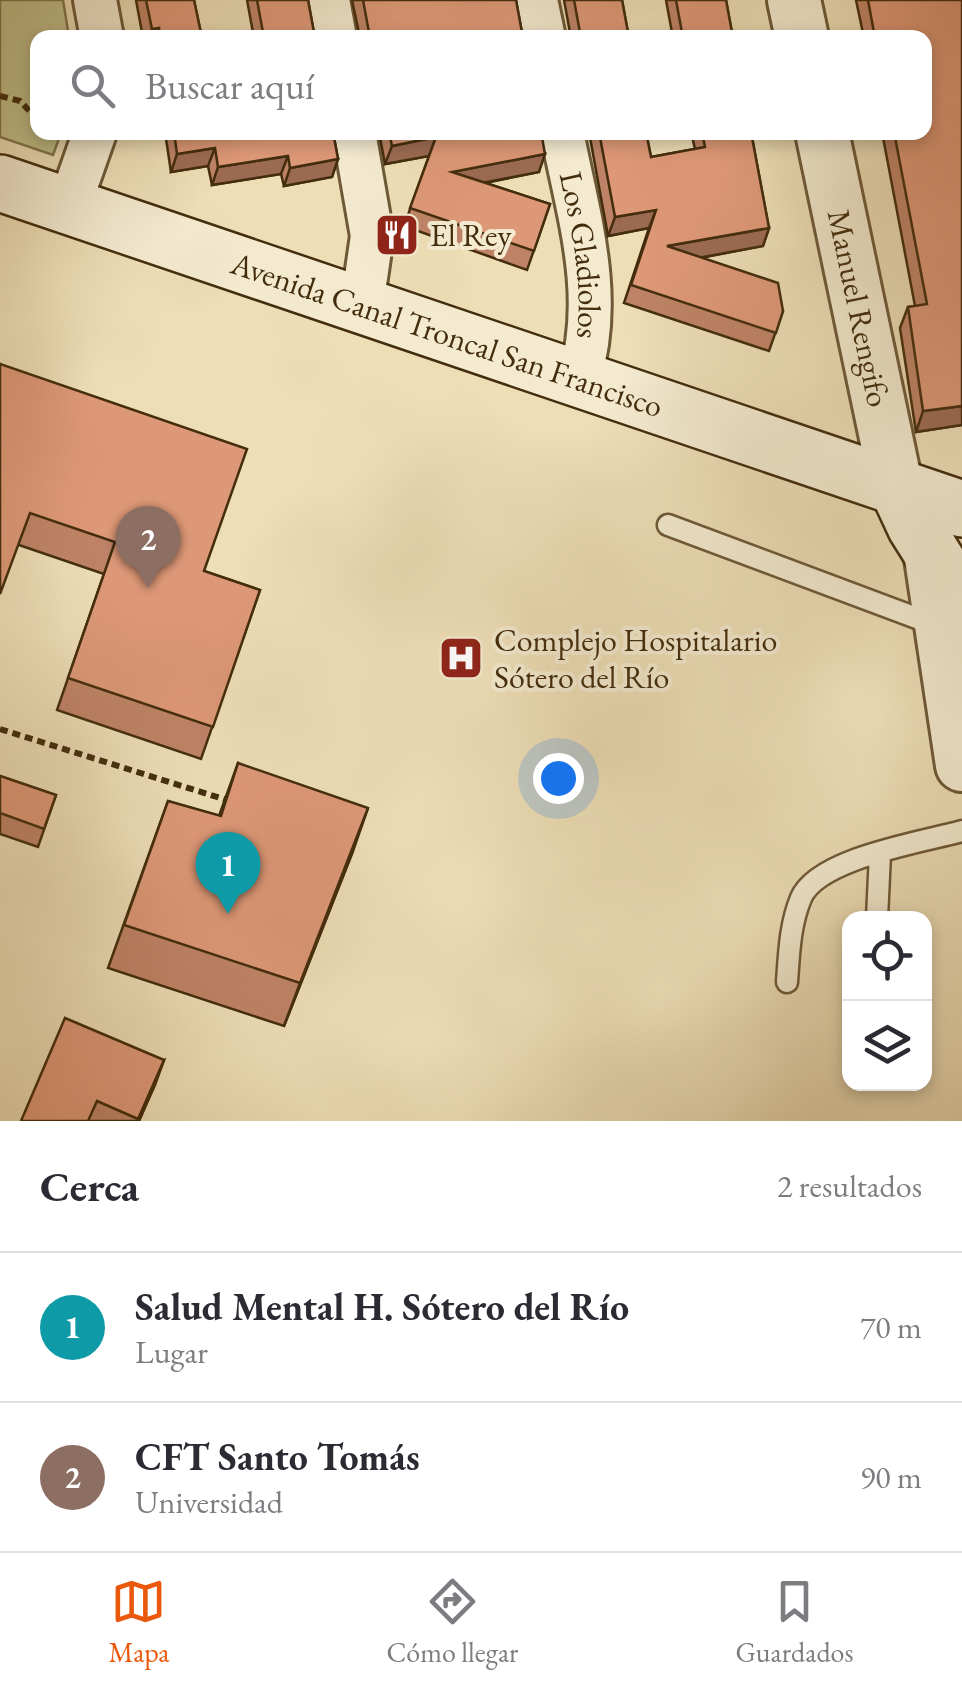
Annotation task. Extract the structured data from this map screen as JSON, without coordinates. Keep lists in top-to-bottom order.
{
  "streets": {
    "main road": ["Avenida Canal Troncal San Francisco"],
    "street": ["Los Gladiolos", "Manuel Rengifo"]
  },
  "crossings": [
    ["Los Gladiolos", "Avenida Canal Troncal San Francisco"],
    ["Manuel Rengifo", "Avenida Canal Troncal San Francisco"]
  ],
  "places": {
    "restaurant": ["El Rey"],
    "hospital": ["Complejo Hospitalario Sótero del Río"]
  },
  "page": {
    "search": "Buscar aquí",
    "pins": ["2", "1"],
    "heading": ["Cerca", "2 resultados"],
    "list": [
      {
        "mark": "1",
        "name": "Salud Mental H. Sótero del Río",
        "note": "Lugar",
        "value": "70 m"
      },
      {
        "mark": "2",
        "name": "CFT Santo Tomás",
        "note": "Universidad",
        "value": "90 m"
      }
    ],
    "nav": ["Mapa", "Cómo llegar", "Guardados"]
  }
}
